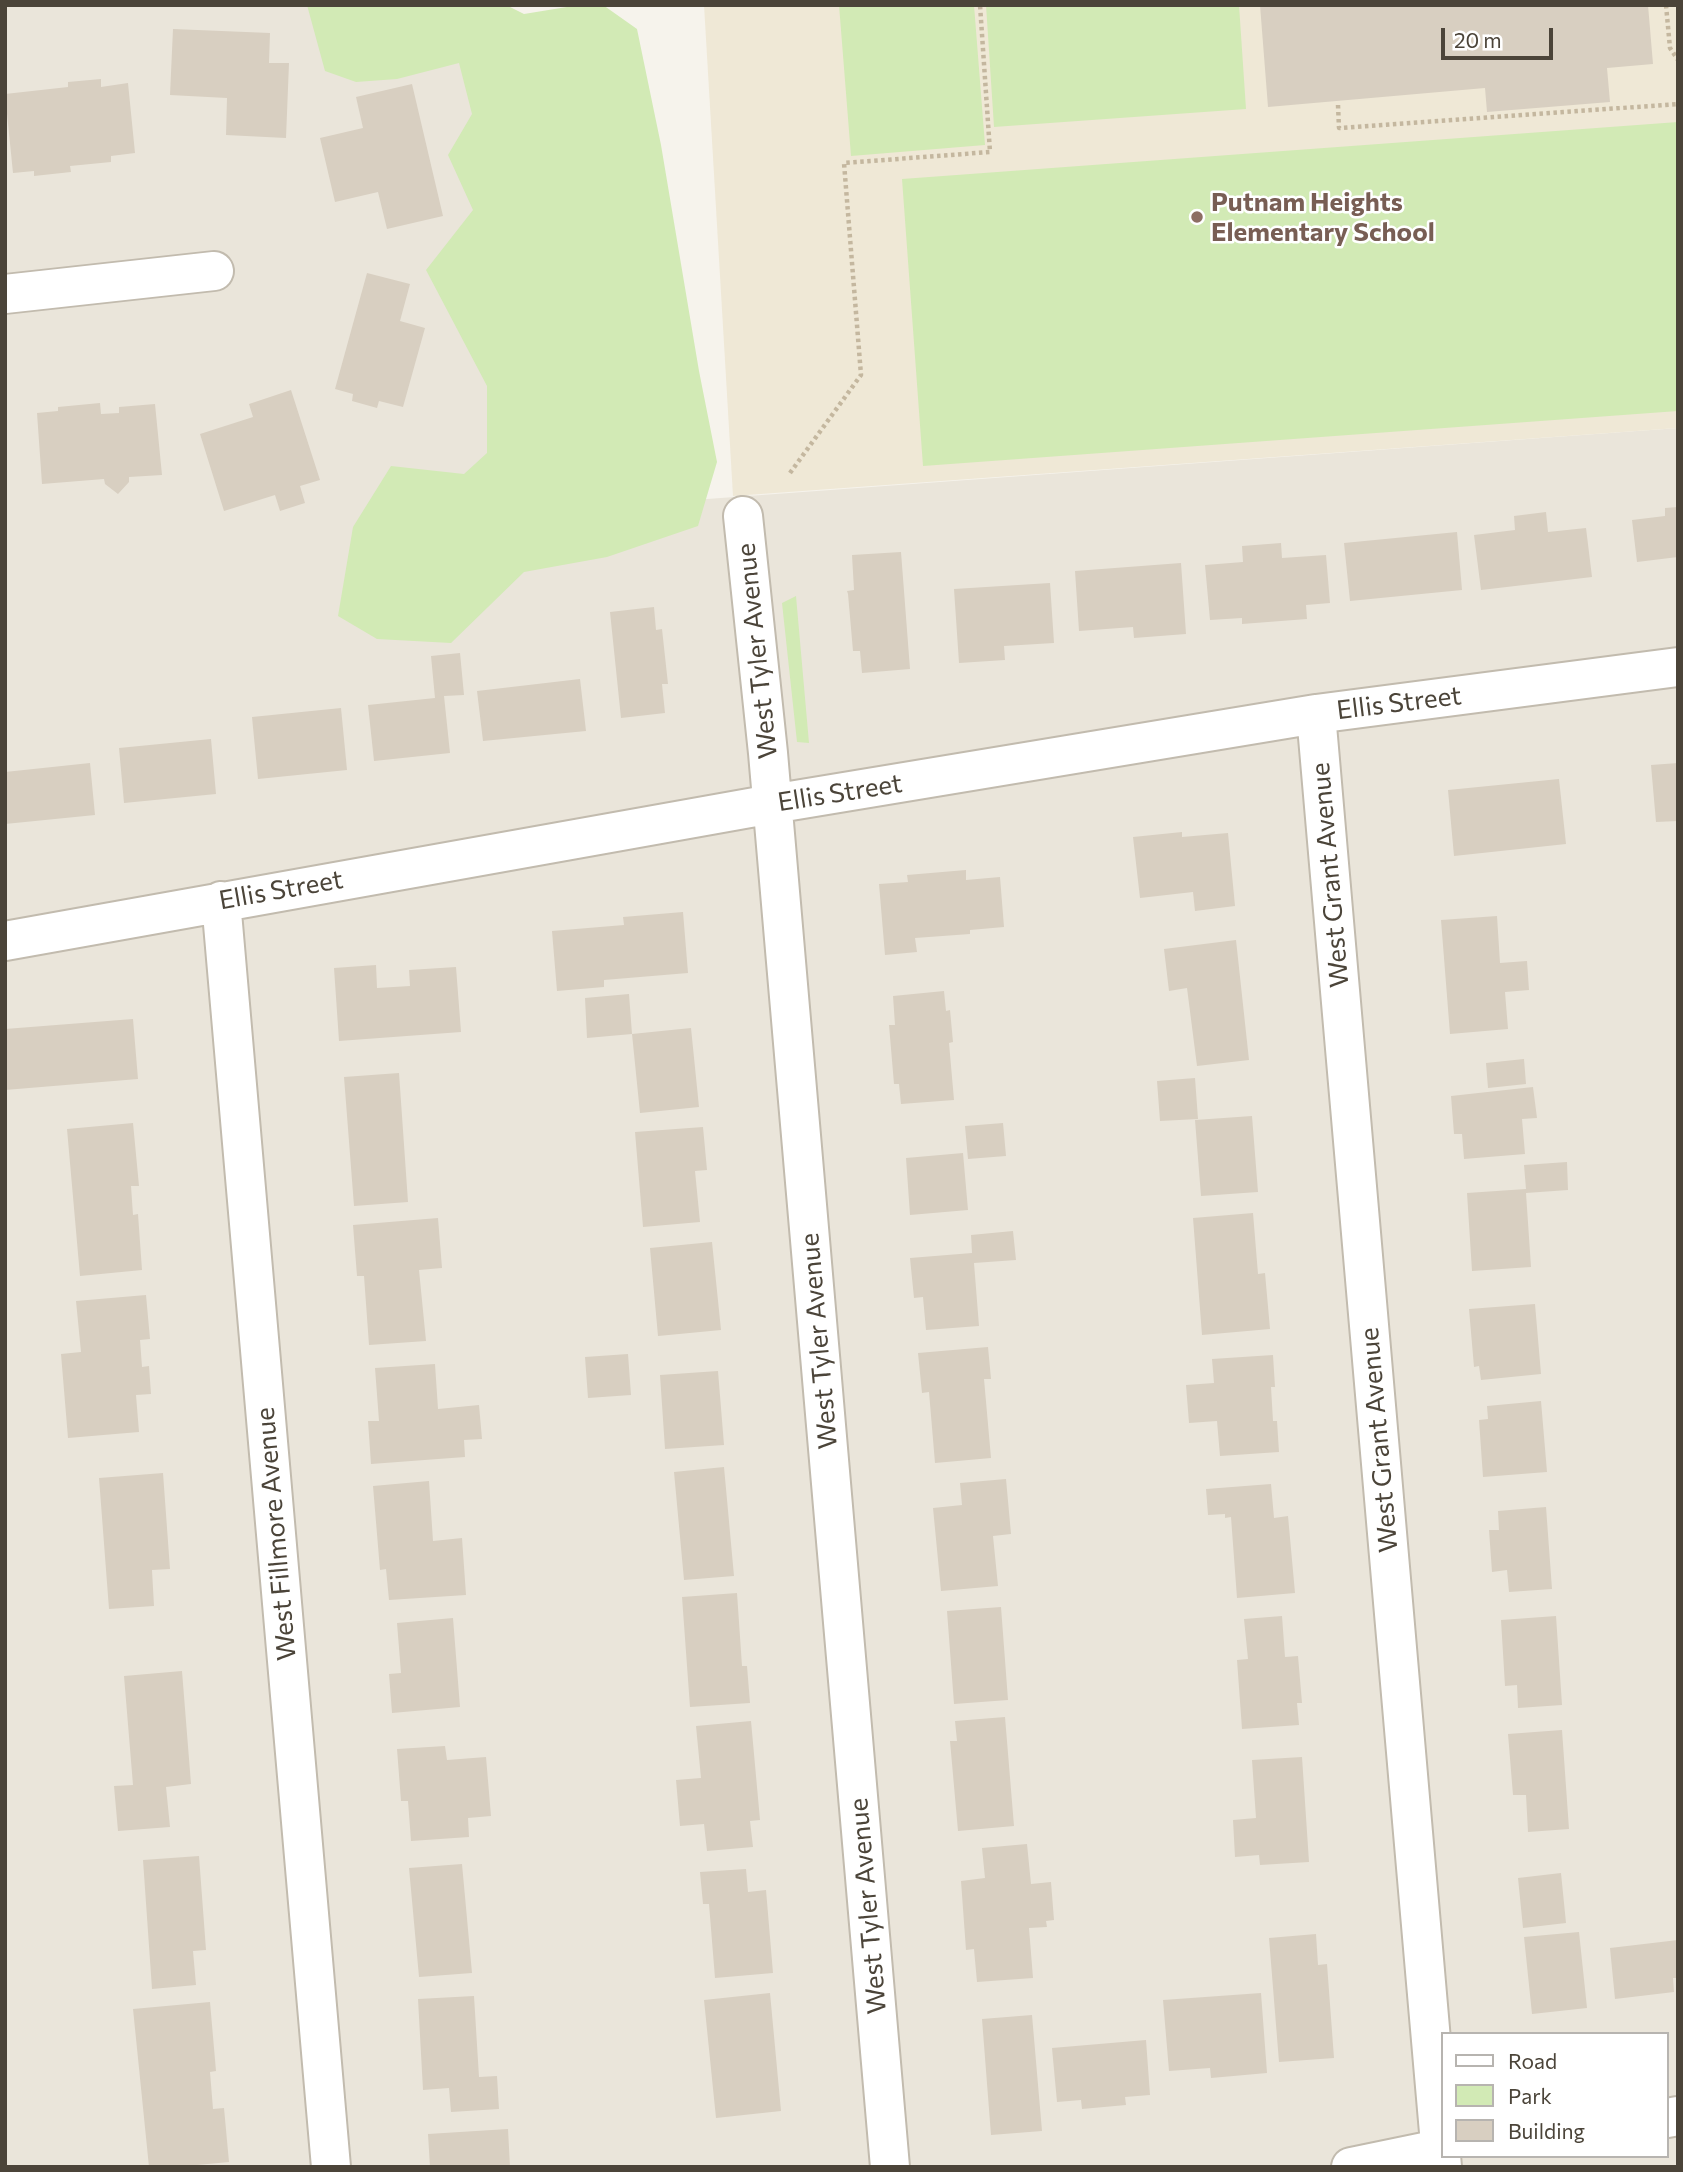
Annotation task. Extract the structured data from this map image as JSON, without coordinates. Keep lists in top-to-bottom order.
{
  "streets": {
    "street": [
      "West Tyler Avenue",
      "Ellis Street",
      "West Grant Avenue",
      "West Fillmore Avenue"
    ]
  },
  "crossings": [
    ["West Tyler Avenue", "Ellis Street"],
    ["Ellis Street", "West Grant Avenue"],
    ["Ellis Street", "West Fillmore Avenue"]
  ],
  "places": ["Putnam Heights Elementary School"],
  "legend": ["Road", "Park", "Building"],
  "scale_bar": "20 m"
}
